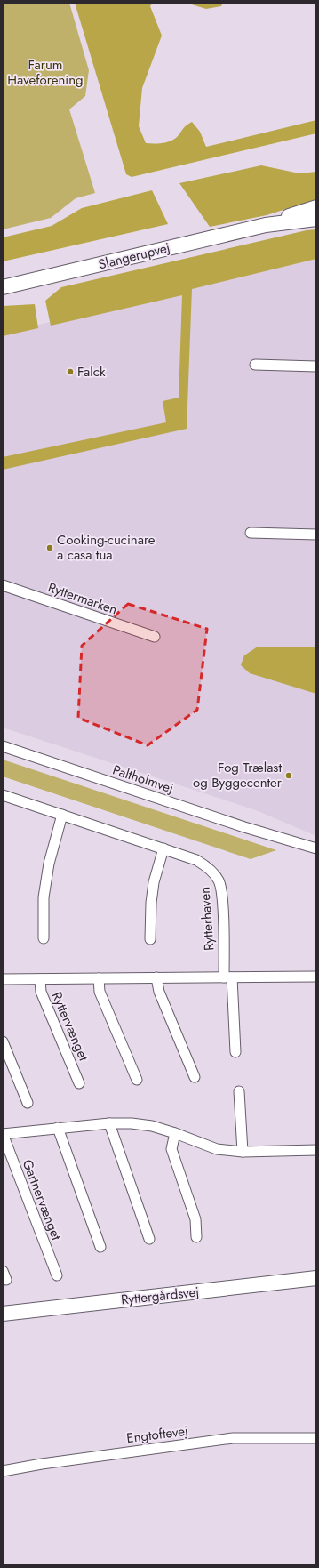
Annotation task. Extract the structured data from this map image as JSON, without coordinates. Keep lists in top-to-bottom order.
{
  "streets": {
    "main road": ["Slangerupvej", "Ryttergårdsvej"],
    "street": [
      "Ryttermarken",
      "Paltholmvej",
      "Rytterhaven",
      "Ryttervænget",
      "Gartnervænget",
      "Engtoftevej"
    ]
  },
  "crossings": [
    ["Rytterhaven", "Ryttervænget"]
  ],
  "parks": ["Farum Haveforening"],
  "places": ["Falck", "Cooking-cucinare a casa tua", "Fog Trælast og Byggecenter"]
}
